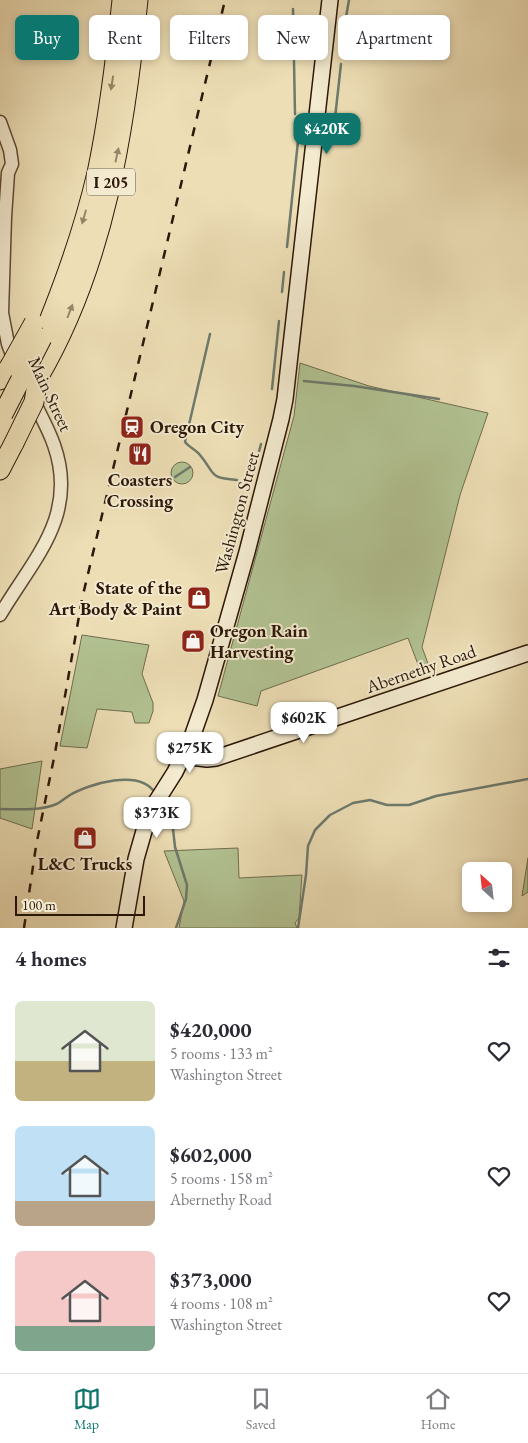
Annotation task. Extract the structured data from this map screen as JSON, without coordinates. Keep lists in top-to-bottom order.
{
  "streets": {
    "highway": ["I 205"],
    "main road": ["Washington Street", "Abernethy Road"],
    "street": ["Main Street"]
  },
  "crossings": [
    ["Washington Street", "Abernethy Road"]
  ],
  "places": {
    "station": ["Oregon City"],
    "restaurant": ["Coasters Crossing"],
    "shop": ["State of the Art Body & Paint", "Oregon Rain Harvesting", "L&C Trucks"]
  },
  "scale_bar": "100 m",
  "north": "top left",
  "page": {
    "chip": [
      "Buy",
      "Rent",
      "Filters",
      "New",
      "Apartment"
    ],
    "price": [
      "$420K",
      "$602K",
      "$275K",
      "$373K"
    ],
    "scale": "100 m",
    "heading": "4 homes",
    "list": [
      {
        "name": "$420,000",
        "note": "5 rooms · 133 m² · Washington Street"
      },
      {
        "name": "$602,000",
        "note": "5 rooms · 158 m² · Abernethy Road"
      },
      {
        "name": "$373,000",
        "note": "4 rooms · 108 m² · Washington Street"
      }
    ],
    "tabs": ["Map", "Saved", "Home"]
  }
}
